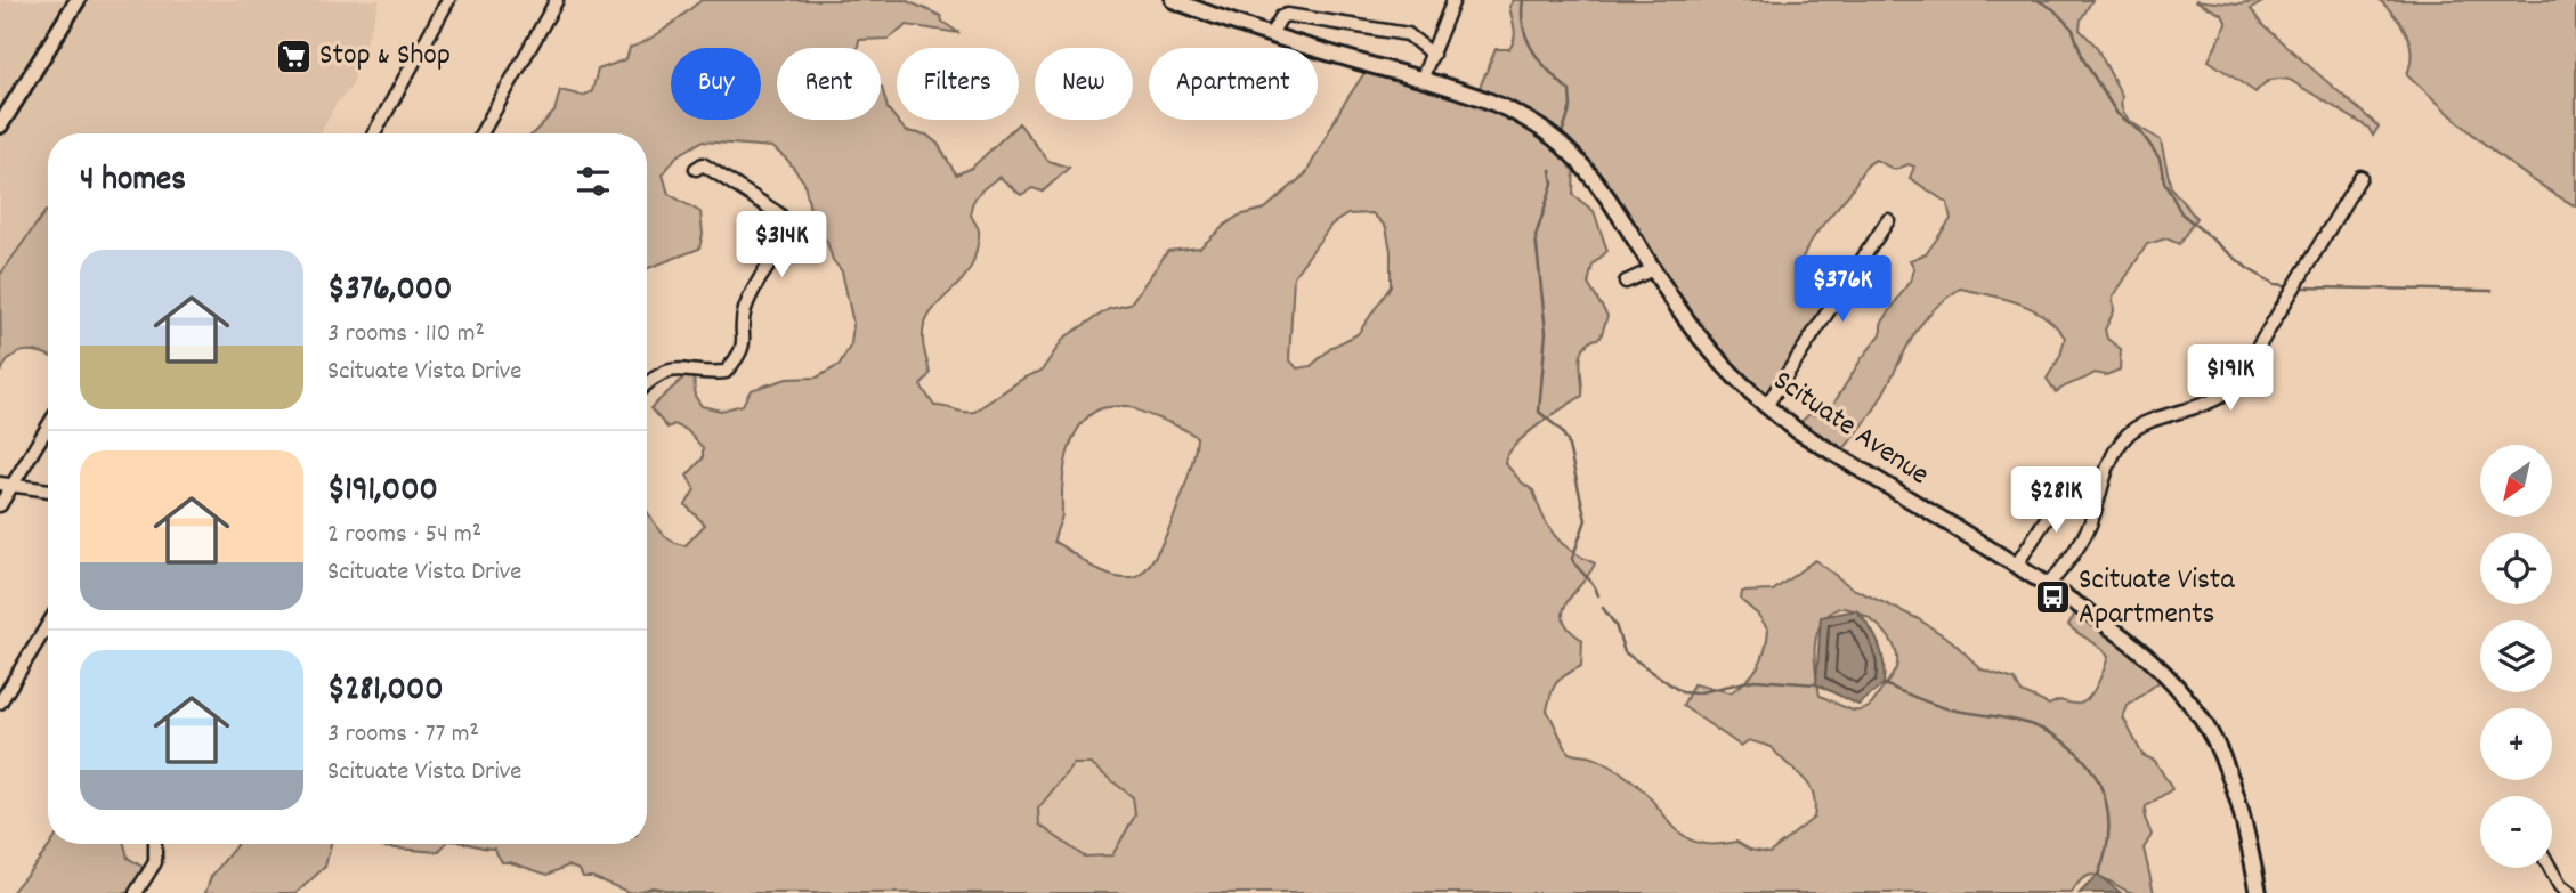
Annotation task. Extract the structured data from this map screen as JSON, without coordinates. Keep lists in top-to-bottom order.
{
  "streets": {
    "main road": ["Scituate Avenue"]
  },
  "places": {
    "supermarket": ["Stop & Shop"],
    "bus stop": ["Scituate Vista Apartments"]
  },
  "north": "bottom left",
  "page": {
    "chip": [
      "Buy",
      "Rent",
      "Filters",
      "New",
      "Apartment"
    ],
    "heading": "4 homes",
    "price": [
      "$314K",
      "$376K",
      "$191K",
      "$281K"
    ],
    "list": [
      {
        "name": "$376,000",
        "note": "3 rooms · 110 m² · Scituate Vista Drive"
      },
      {
        "name": "$191,000",
        "note": "2 rooms · 54 m² · Scituate Vista Drive"
      },
      {
        "name": "$281,000",
        "note": "3 rooms · 77 m² · Scituate Vista Drive"
      }
    ],
    "map_buttons": ["+", "−"]
  }
}
